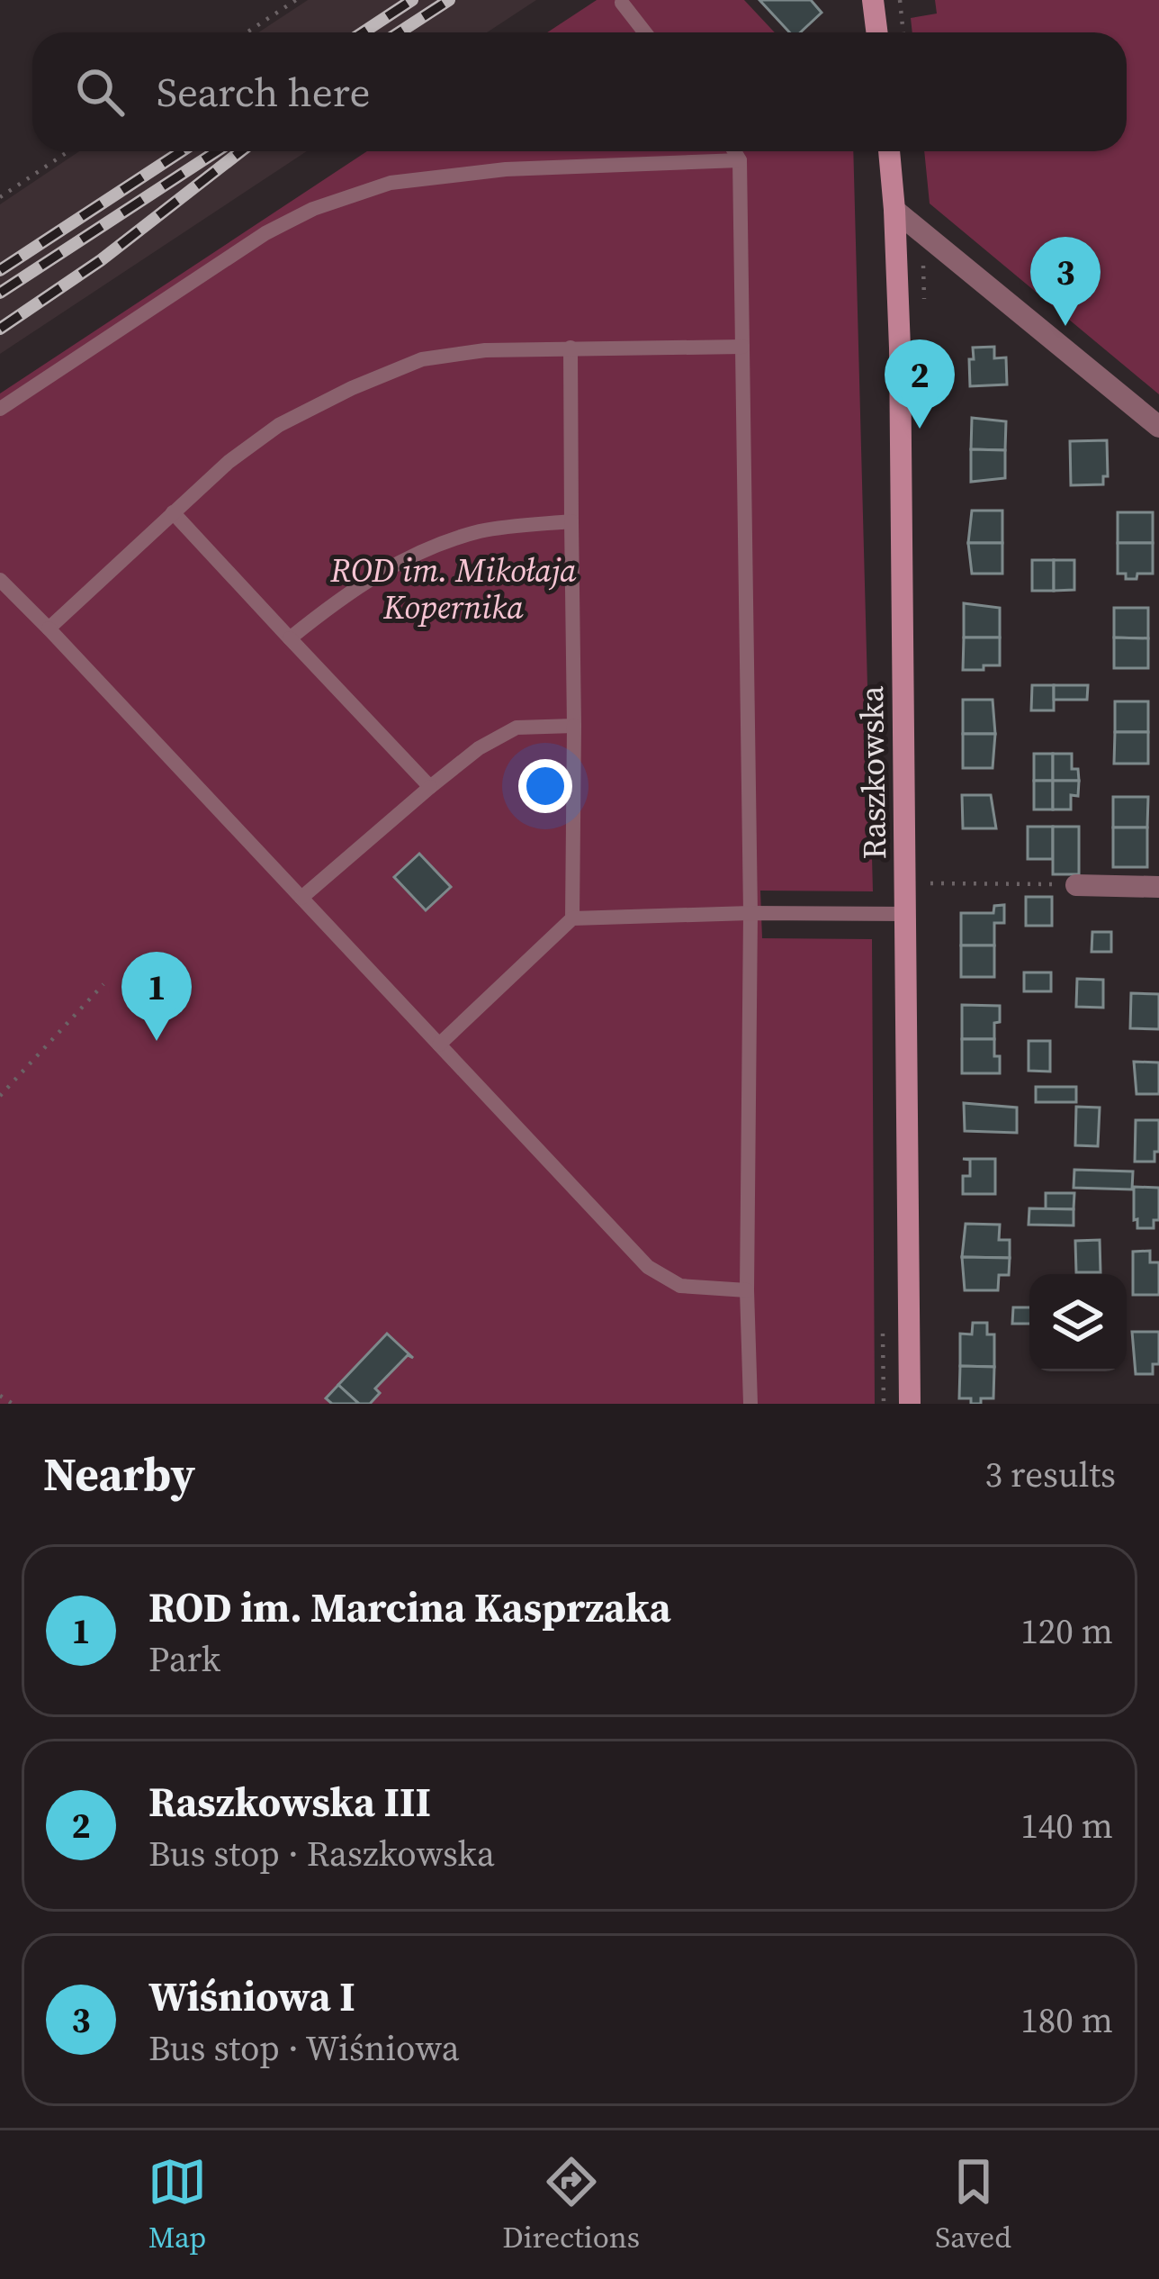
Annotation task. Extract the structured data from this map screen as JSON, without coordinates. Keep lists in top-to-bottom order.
{
  "streets": {
    "street": ["Raszkowska"]
  },
  "parks": ["ROD im. Mikołaja Kopernika"],
  "page": {
    "search": "Search here",
    "pins": ["3", "2", "1"],
    "heading": ["Nearby", "3 results"],
    "list": [
      {
        "mark": "1",
        "name": "ROD im. Marcina Kasprzaka",
        "note": "Park",
        "value": "120 m"
      },
      {
        "mark": "2",
        "name": "Raszkowska III",
        "note": "Bus stop · Raszkowska",
        "value": "140 m"
      },
      {
        "mark": "3",
        "name": "Wiśniowa I",
        "note": "Bus stop · Wiśniowa",
        "value": "180 m"
      }
    ],
    "nav": ["Map", "Directions", "Saved"]
  }
}
